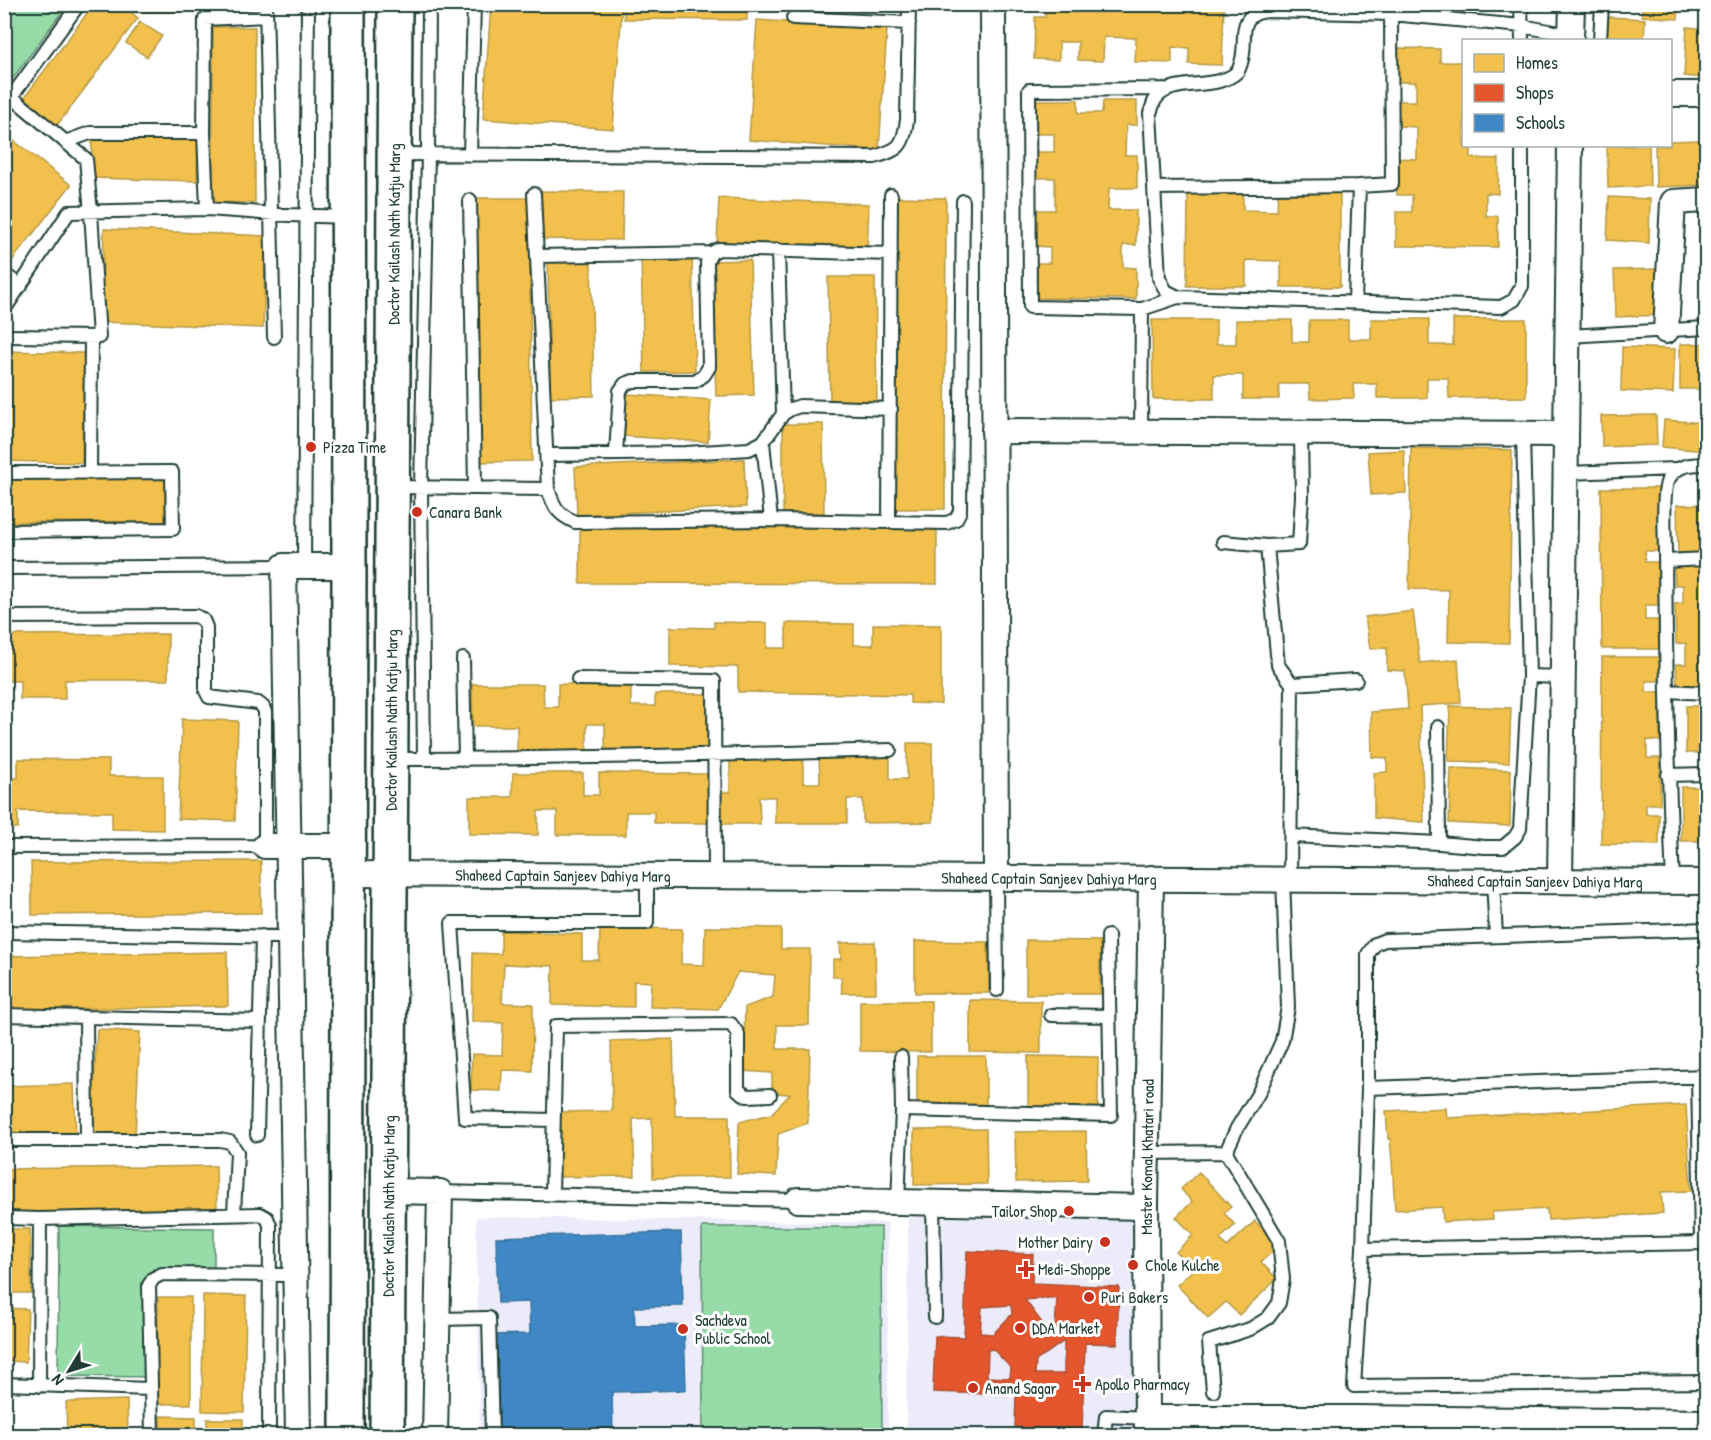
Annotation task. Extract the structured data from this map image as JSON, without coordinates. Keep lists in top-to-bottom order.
{
  "streets": {
    "main road": ["Doctor Kailash Nath Katju Marg"],
    "street": ["Shaheed Captain Sanjeev Dahiya Marg", "Master Komal Khatari road"]
  },
  "crossings": [
    ["Doctor Kailash Nath Katju Marg", "Shaheed Captain Sanjeev Dahiya Marg"],
    ["Shaheed Captain Sanjeev Dahiya Marg", "Master Komal Khatari road"]
  ],
  "places": {
    "other": [
      "Pizza Time",
      "Canara Bank",
      "Tailor Shop",
      "Mother Dairy",
      "Chole Kulche",
      "Puri Bakers",
      "DDA Market",
      "Sachdeva Public School",
      "Anand Sagar"
    ],
    "health": ["Medi-Shoppe", "Apollo Pharmacy"]
  },
  "legend": ["Homes", "Shops", "Schools"],
  "north": "bottom left"
}
